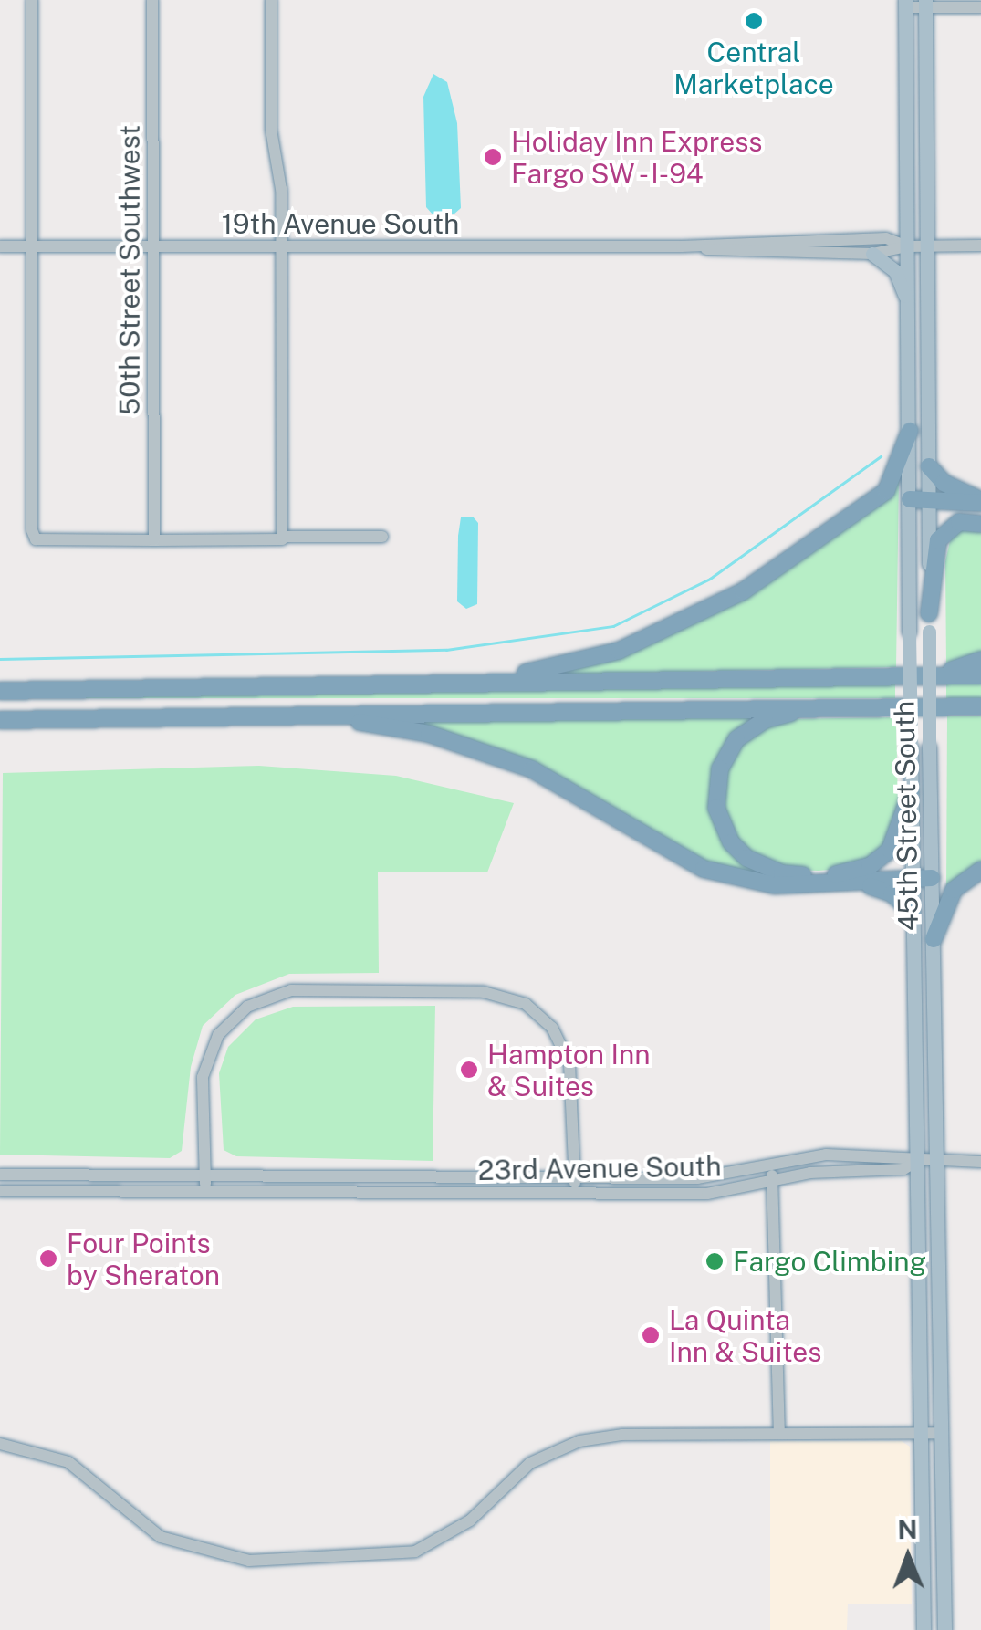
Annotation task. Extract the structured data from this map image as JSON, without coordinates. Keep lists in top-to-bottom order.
{
  "streets": {
    "main road": ["45th Street South"],
    "street": ["19th Avenue South", "50th Street Southwest", "23rd Avenue South"]
  },
  "crossings": [
    ["19th Avenue South", "50th Street Southwest"],
    ["19th Avenue South", "45th Street South"],
    ["45th Street South", "23rd Avenue South"]
  ],
  "places": [
    "Central Marketplace",
    "Holiday Inn Express Fargo SW - I-94",
    "Hampton Inn & Suites",
    "Four Points by Sheraton",
    "Fargo Climbing",
    "La Quinta Inn & Suites"
  ],
  "north": "top"
}
